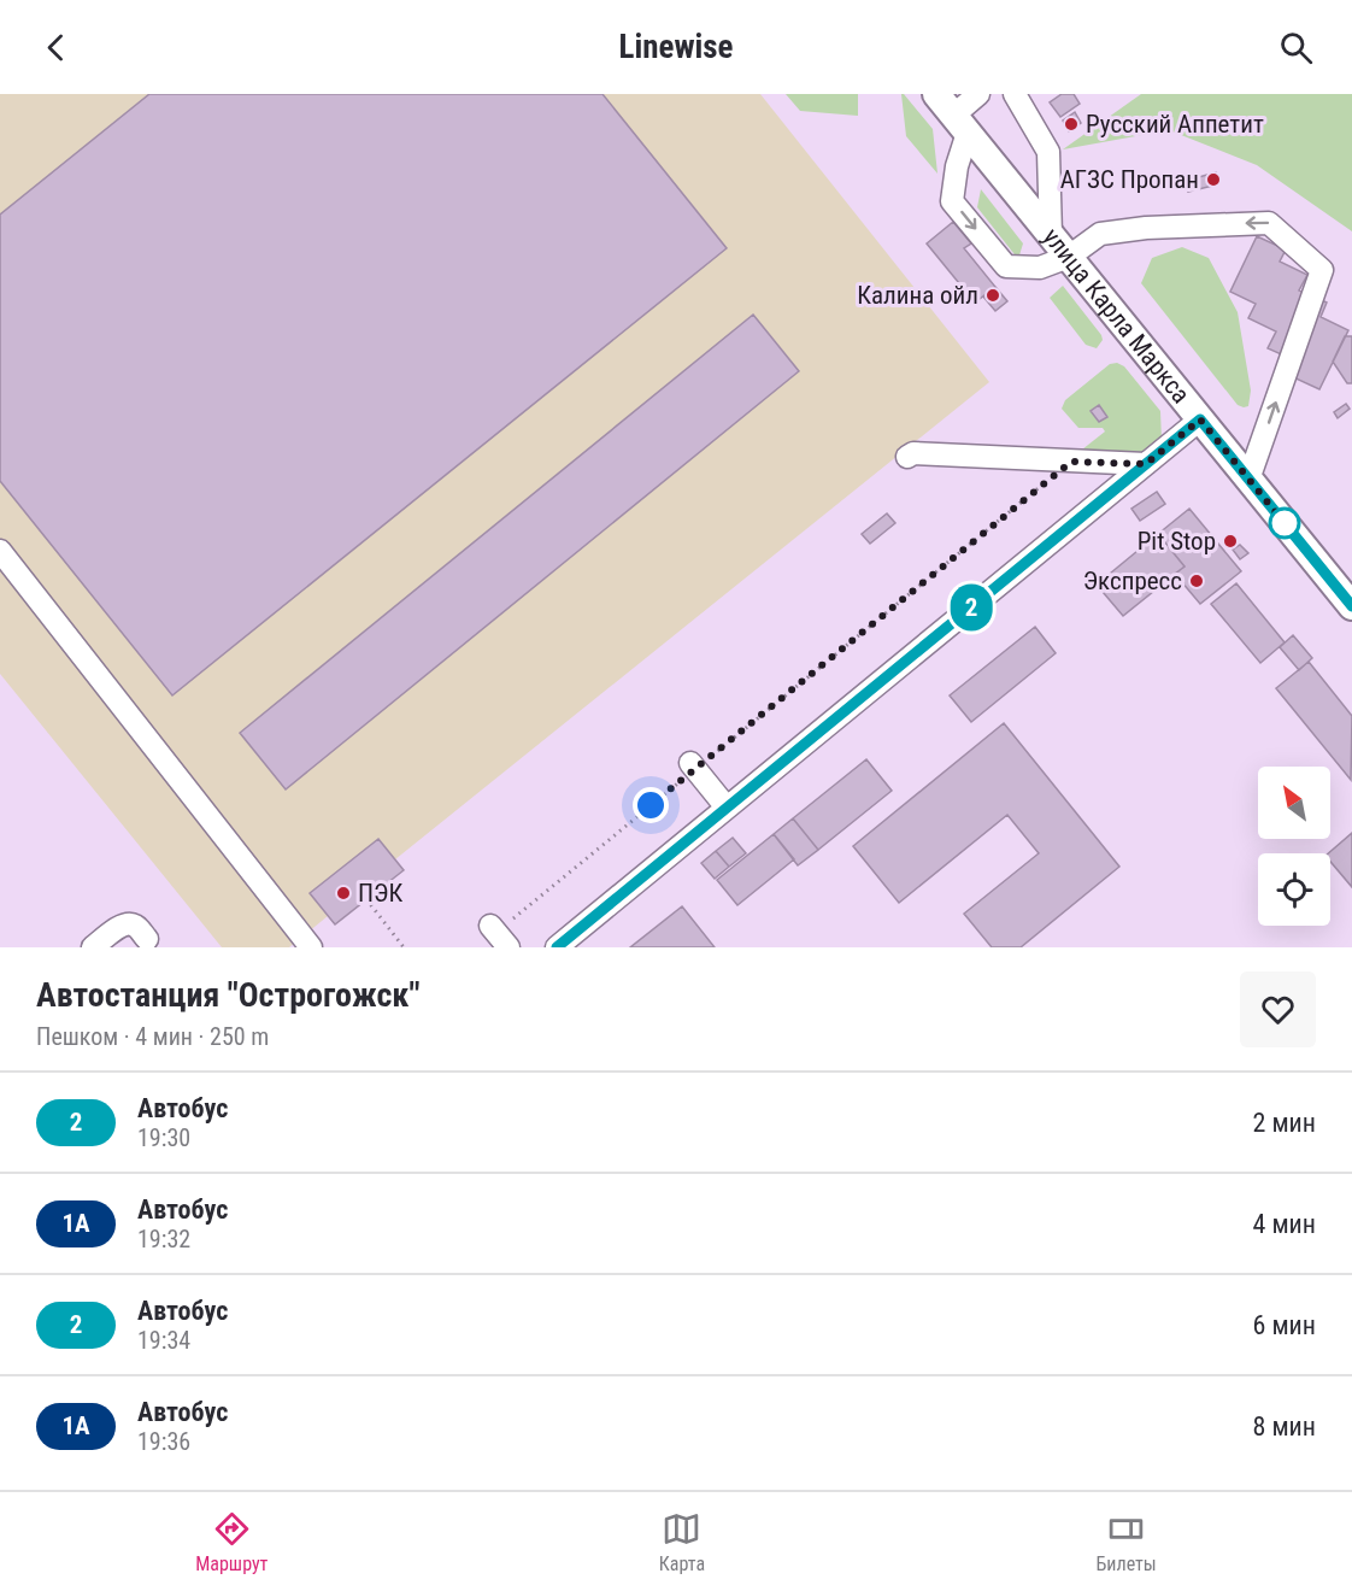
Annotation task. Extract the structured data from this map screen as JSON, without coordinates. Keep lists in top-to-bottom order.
{
  "streets": {
    "main road": ["улица Карла Маркса"]
  },
  "places": [
    "Русский Аппетит",
    "АГЗС Пропан",
    "Калина ойл",
    "Pit Stop",
    "Экспресс",
    "ПЭК"
  ],
  "lines": ["bus line 2"],
  "north": "top left",
  "page": {
    "header": "Linewise",
    "on_map": "2",
    "heading": ["Автостанция \"Острогожск\"", "Пешком · 4 мин · 250 m"],
    "list": [
      {
        "mark": "2",
        "name": "Автобус",
        "note": "19:30",
        "value": "2 мин"
      },
      {
        "mark": "1А",
        "name": "Автобус",
        "note": "19:32",
        "value": "4 мин"
      },
      {
        "mark": "2",
        "name": "Автобус",
        "note": "19:34",
        "value": "6 мин"
      },
      {
        "mark": "1А",
        "name": "Автобус",
        "note": "19:36",
        "value": "8 мин"
      }
    ],
    "tabs": ["Маршрут", "Карта", "Билеты"]
  }
}
